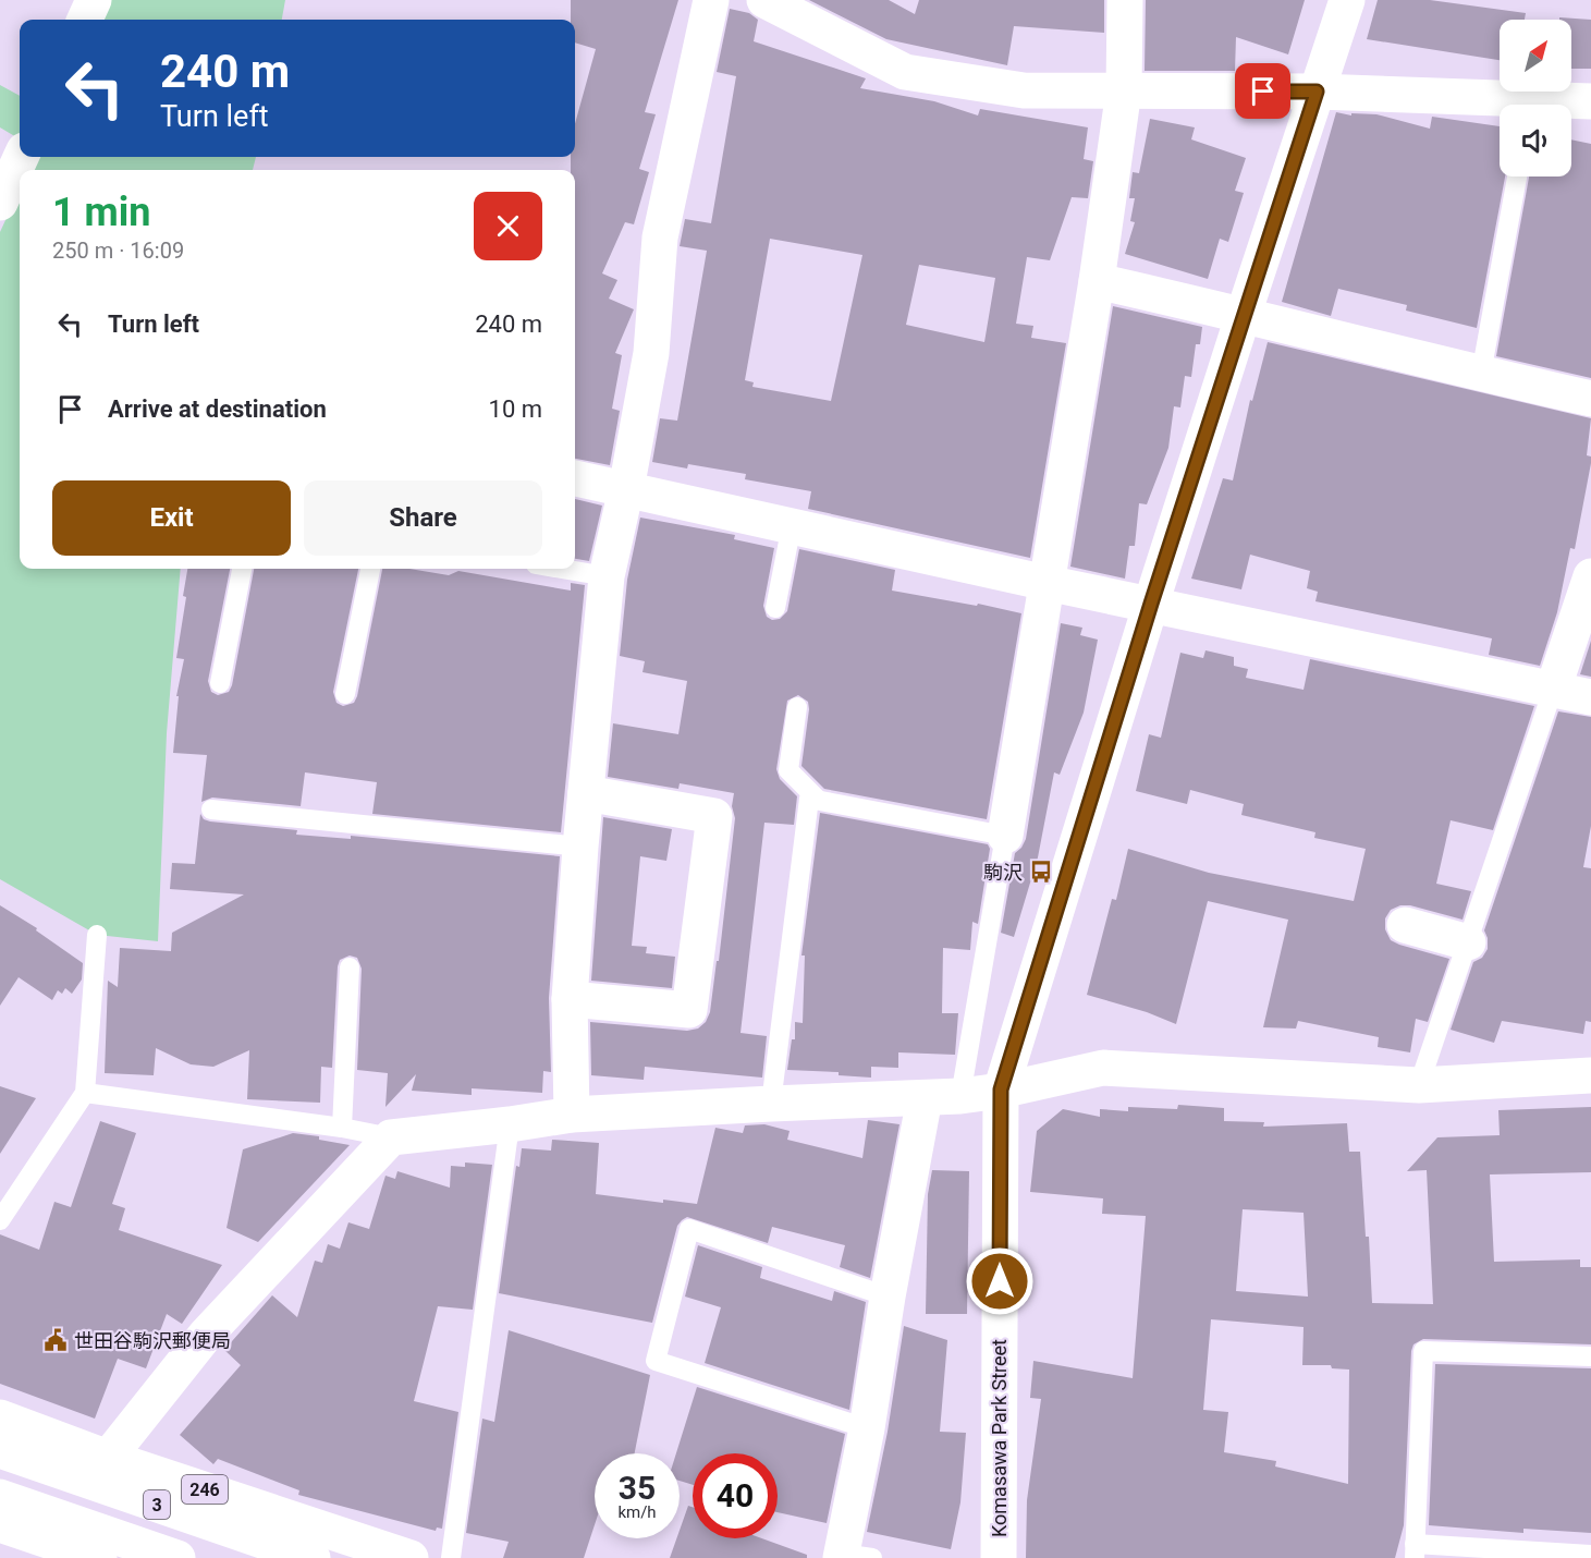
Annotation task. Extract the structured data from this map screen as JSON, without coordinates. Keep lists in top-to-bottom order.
{
  "streets": {
    "main road": ["Komasawa Park Street", "246", "3"]
  },
  "places": {
    "bus stop": ["駒沢"],
    "public building": ["世田谷駒沢郵便局"]
  },
  "north": "top right",
  "page": {
    "turn": ["240 m", "Turn left"],
    "heading": ["1 min", "250 m · 16:09"],
    "list": [
      {
        "name": "Turn left",
        "value": "240 m"
      },
      {
        "name": "Arrive at destination",
        "value": "10 m"
      }
    ],
    "buttons": ["Exit", "Share"],
    "speed": "35 km/h",
    "limit": "40"
  }
}
